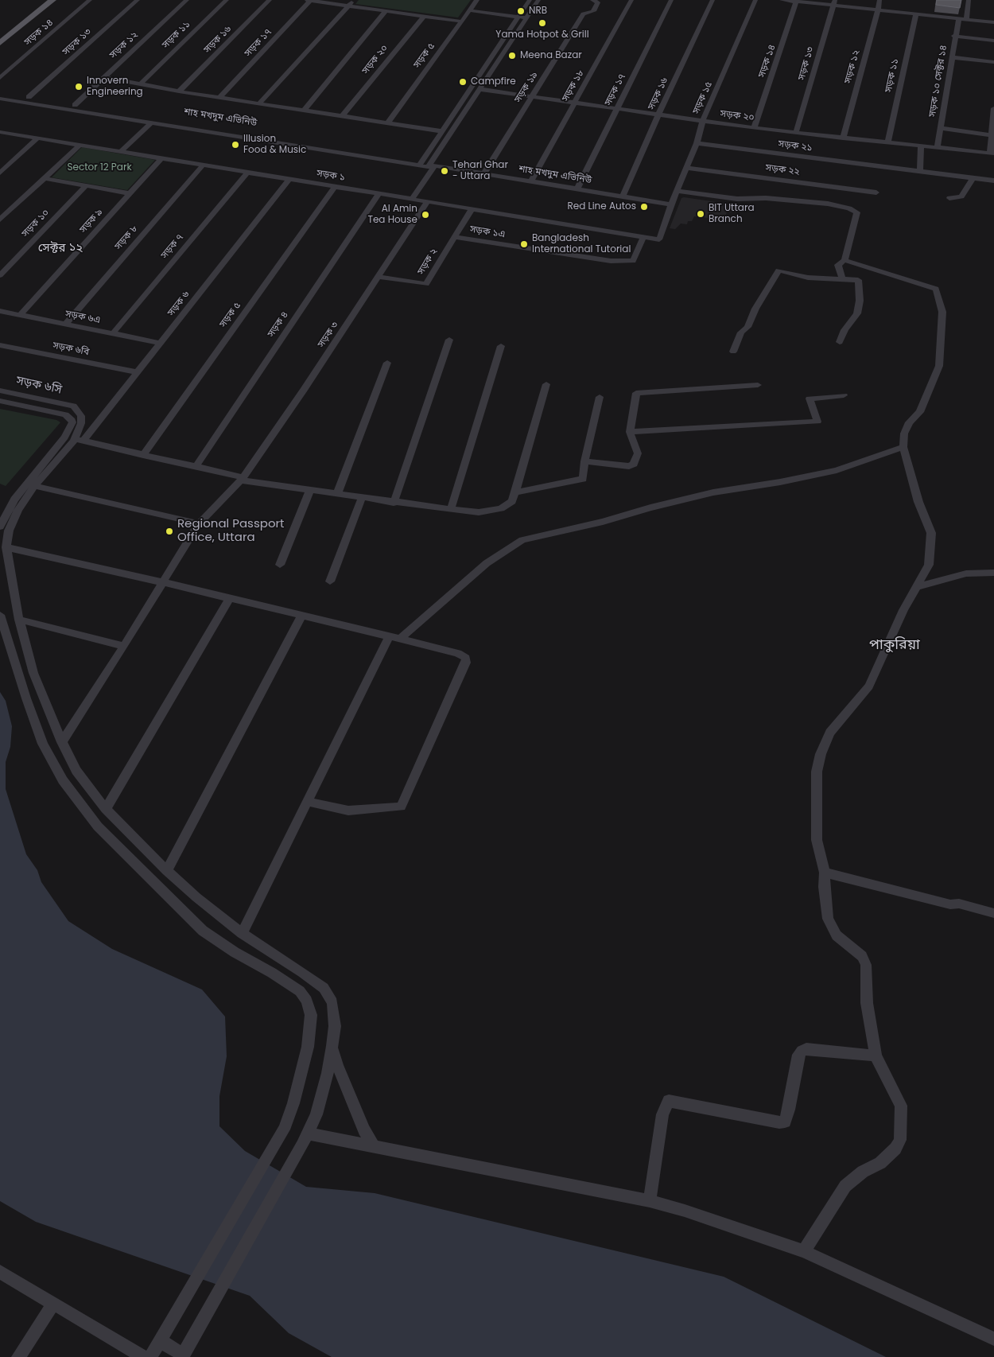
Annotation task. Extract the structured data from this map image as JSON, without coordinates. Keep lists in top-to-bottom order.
{
  "streets": {
    "street": [
      "সড়ক ১৪",
      "সড়ক ১১",
      "সড়ক ১৬",
      "সড়ক ১৩",
      "সড়ক ১৭",
      "সড়ক ১২",
      "সড়ক ৫",
      "সড়ক ২০",
      "সড়ক ১০ সেক্টর ১৪",
      "সড়ক ১৮",
      "সড়ক ১৯",
      "সড়ক ১৫",
      "শাহ মখদুম এভিনিউ",
      "সড়ক ২১",
      "সড়ক ২২",
      "সড়ক ১",
      "সড়ক ৯",
      "সড়ক ১০",
      "সড়ক ১এ",
      "সড়ক ৮",
      "সড়ক ৭",
      "সড়ক ২",
      "সড়ক ৬",
      "সড়ক ৬এ",
      "সড়ক ৪",
      "সড়ক ৩",
      "সড়ক ৬বি",
      "সড়ক ৬সি"
    ]
  },
  "crossings": [
    ["সড়ক ১৪", "সড়ক ২০"],
    ["সড়ক ১১", "সড়ক ২০"],
    ["সড়ক ১৬", "সড়ক ২০"],
    ["সড়ক ১৬", "শাহ মখদুম এভিনিউ"],
    ["সড়ক ১৩", "সড়ক ২০"],
    ["সড়ক ১৩", "শাহ মখদুম এভিনিউ"],
    ["সড়ক ১৭", "সড়ক ২০"],
    ["সড়ক ১৭", "শাহ মখদুম এভিনিউ"],
    ["সড়ক ১২", "সড়ক ২০"],
    ["সড়ক ১২", "শাহ মখদুম এভিনিউ"],
    ["সড়ক ৫", "সড়ক ১"],
    ["সড়ক ২০", "সড়ক ১০ সেক্টর ১৪"],
    ["সড়ক ২০", "সড়ক ১৮"],
    ["সড়ক ২০", "সড়ক ১৯"],
    ["সড়ক ২০", "সড়ক ১৫"],
    ["সড়ক ১৮", "শাহ মখদুম এভিনিউ"],
    ["সড়ক ১৯", "শাহ মখদুম এভিনিউ"],
    ["সড়ক ১৫", "শাহ মখদুম এভিনিউ"],
    ["সড়ক ১৫", "সড়ক ২১"],
    ["সড়ক ১৫", "সড়ক ২২"],
    ["সড়ক ১৫", "সড়ক ১"],
    ["সড়ক ১", "সড়ক ৯"],
    ["সড়ক ১", "সড়ক ১এ"],
    ["সড়ক ১", "সড়ক ৮"],
    ["সড়ক ১", "সড়ক ৭"],
    ["সড়ক ১", "সড়ক ২"],
    ["সড়ক ১", "সড়ক ৬"],
    ["সড়ক ১", "সড়ক ৪"],
    ["সড়ক ১", "সড়ক ৩"],
    ["সড়ক ৯", "সড়ক ৬এ"],
    ["সড়ক ১এ", "সড়ক ২"],
    ["সড়ক ৮", "সড়ক ৬এ"],
    ["সড়ক ৭", "সড়ক ৬এ"],
    ["সড়ক ২", "সড়ক ৩"],
    ["সড়ক ৬", "সড়ক ৬এ"],
    ["সড়ক ৬", "সড়ক ৩"],
    ["সড়ক ৬", "সড়ক ৬বি"],
    ["সড়ক ৬", "সড়ক ৬সি"]
  ],
  "districts": ["সেক্টর ১২", "পাকুরিয়া"],
  "parks": ["Sector 12 Park"],
  "places": [
    "NRB",
    "Yama Hotpot & Grill",
    "Meena Bazar",
    "Campfire",
    "Innovern Engineering",
    "Illusion Food & Music",
    "Tehari Ghar - Uttara",
    "Red Line Autos",
    "BIT Uttara Branch",
    "Al Amin Tea House",
    "Bangladesh International Tutorial",
    "Regional Passport Office, Uttara"
  ]
}
